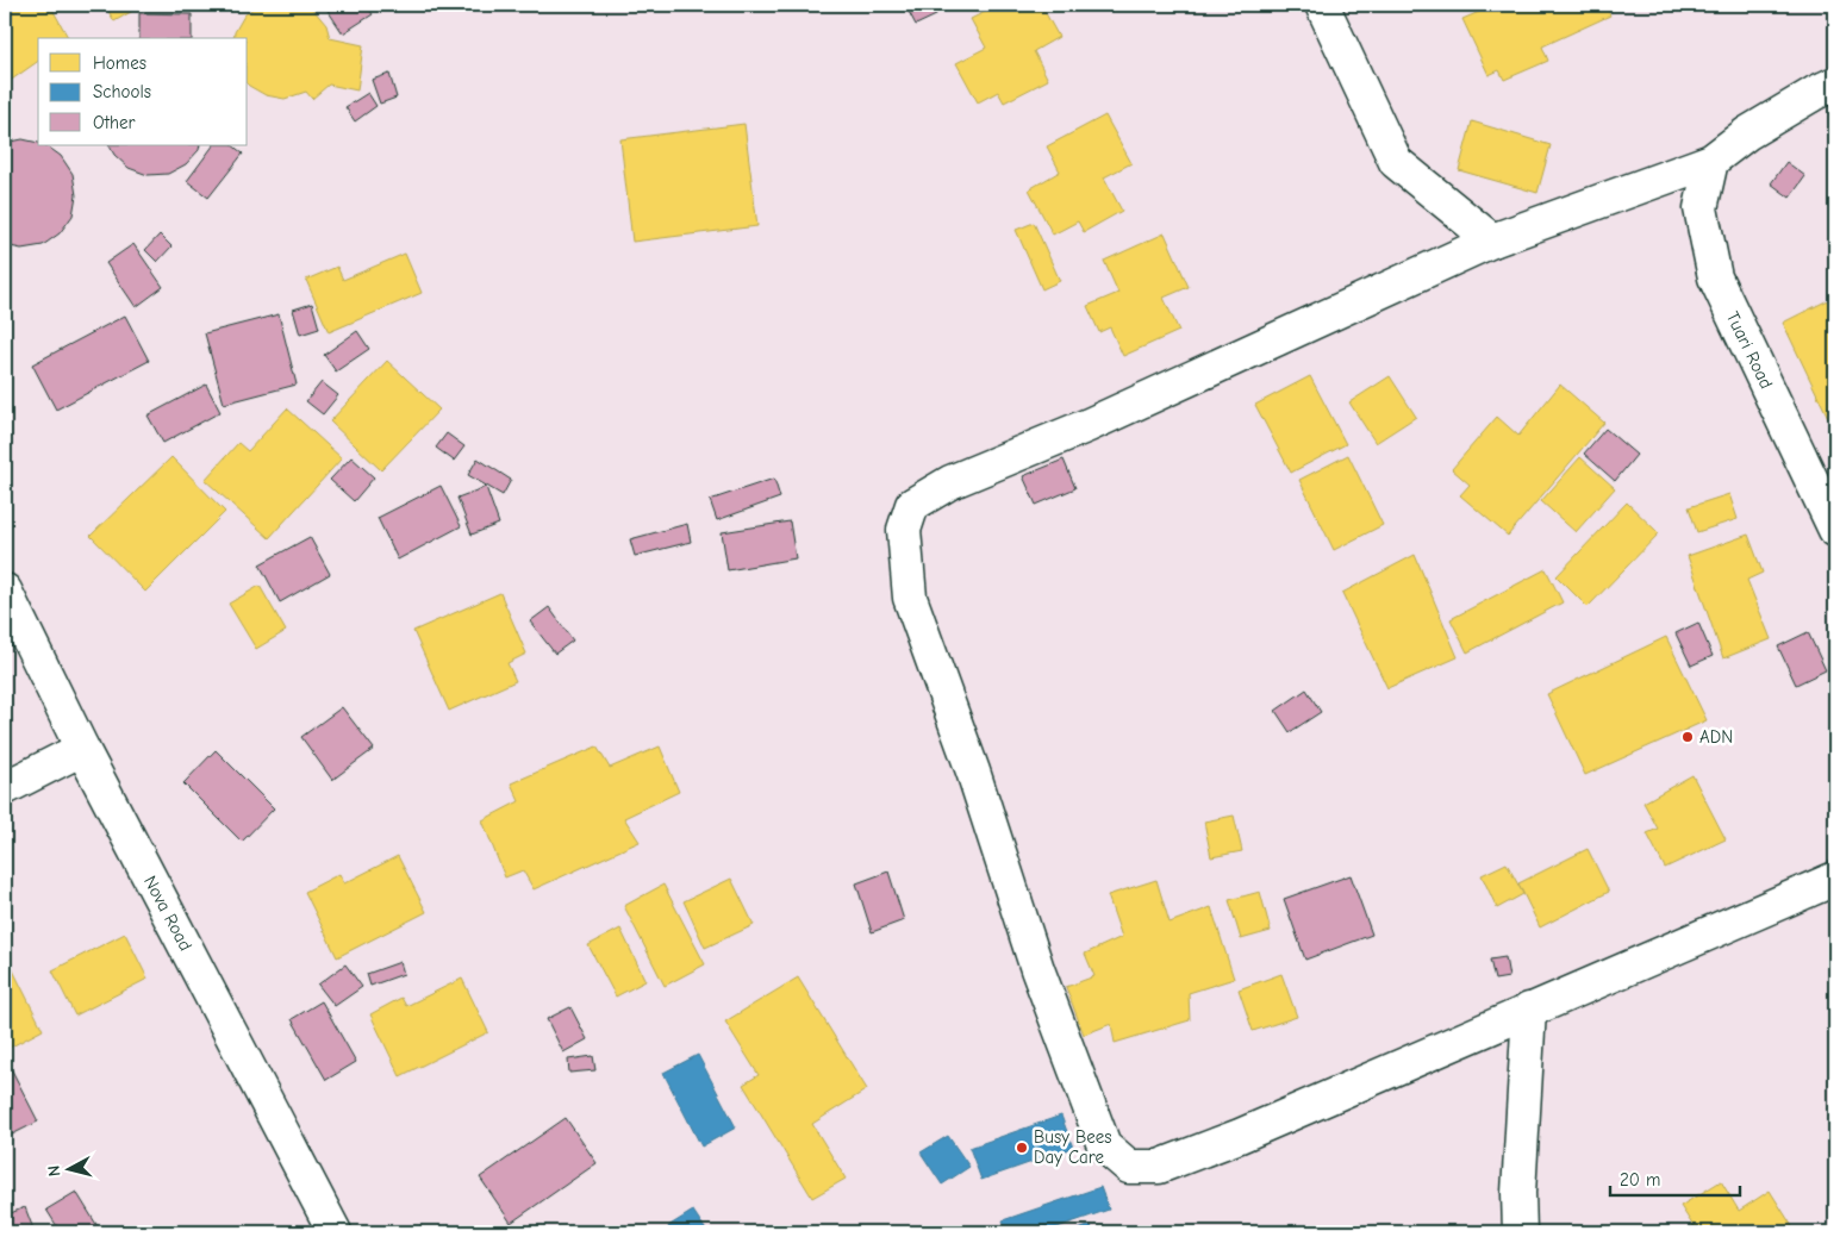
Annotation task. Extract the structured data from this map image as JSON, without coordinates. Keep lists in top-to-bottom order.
{
  "streets": {
    "street": ["Tuari Road", "Nova Road"]
  },
  "places": ["ADN", "Busy Bees Day Care"],
  "legend": ["Homes", "Schools", "Other"],
  "scale_bar": "20 m",
  "north": "left"
}
